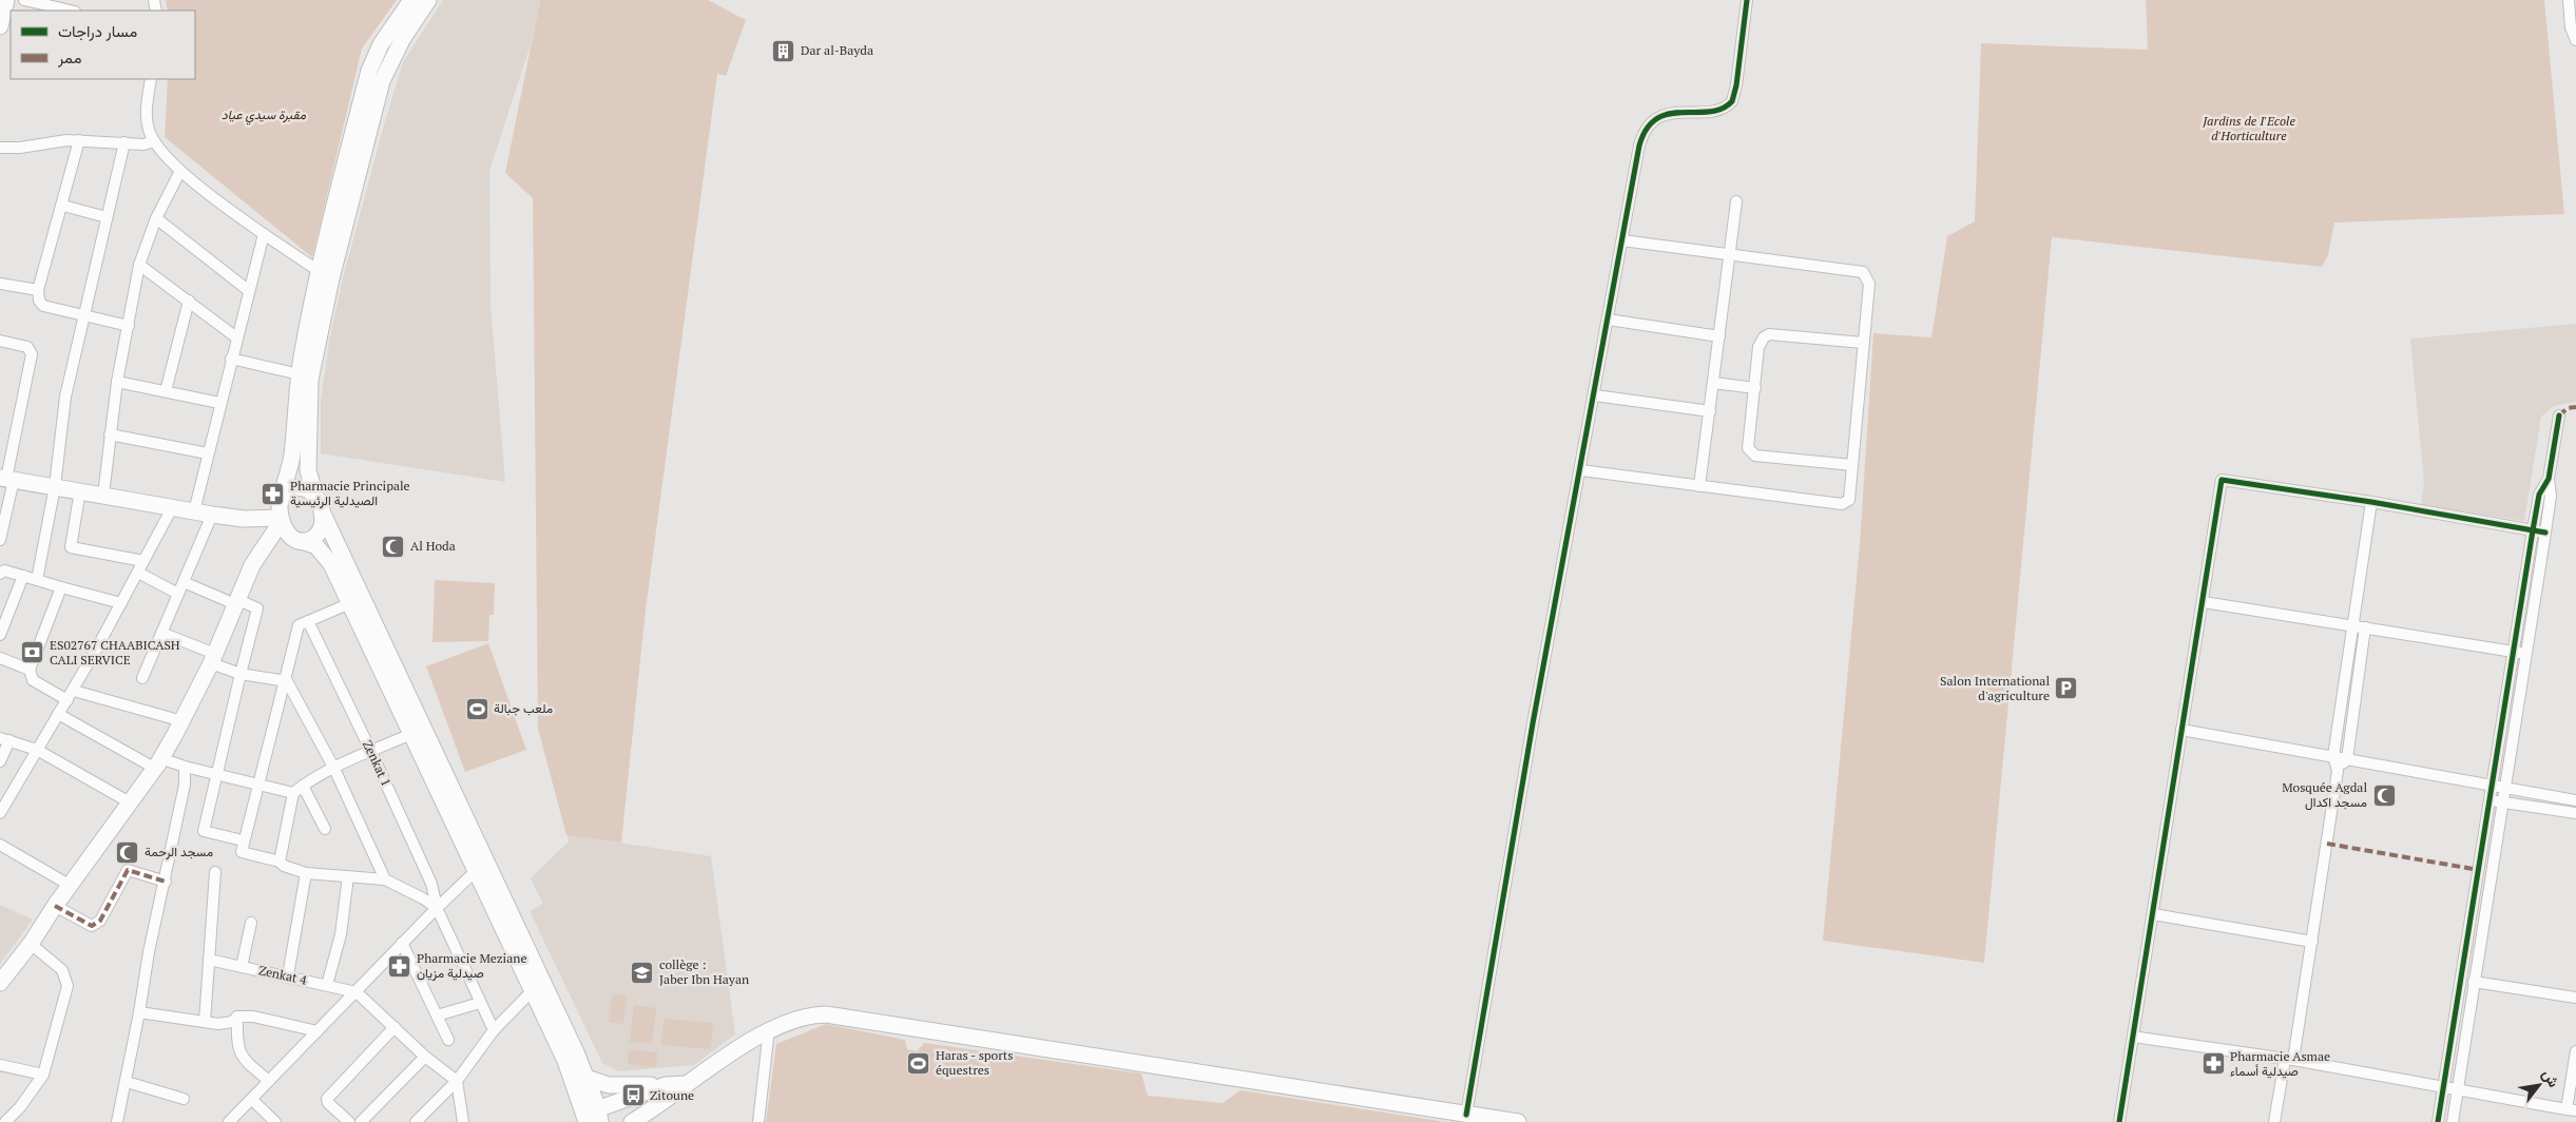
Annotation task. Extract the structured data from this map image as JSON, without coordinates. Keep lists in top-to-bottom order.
{
  "streets": {
    "street": ["Zenkat 1", "Zenkat 4"]
  },
  "parks": ["مقبرة سيدي عياد", "Jardins de I'Ecole d'Horticulture"],
  "places": {
    "building": ["Dar al-Bayda"],
    "pharmacy": ["Pharmacie Principale الصيدلية الرئيسية", "Pharmacie Meziane صيدلية مزيان", "Pharmacie Asmae صيدلية أسماء"],
    "mosque": ["Al Hoda", "Mosquée Agdal مسجد اكدال", "مسجد الرحمة"],
    "bank": ["ES02767 CHAABICASH CALI SERVICE"],
    "parking": ["Salon International d'agriculture"],
    "sports": ["ملعب جبالة", "Haras - sports équestres"],
    "school or university": ["collège : Jaber Ibn Hayan"],
    "bus stop": ["Zitoune"]
  },
  "legend": ["مسار دراجات", "ممر"],
  "north": "top right"
}
